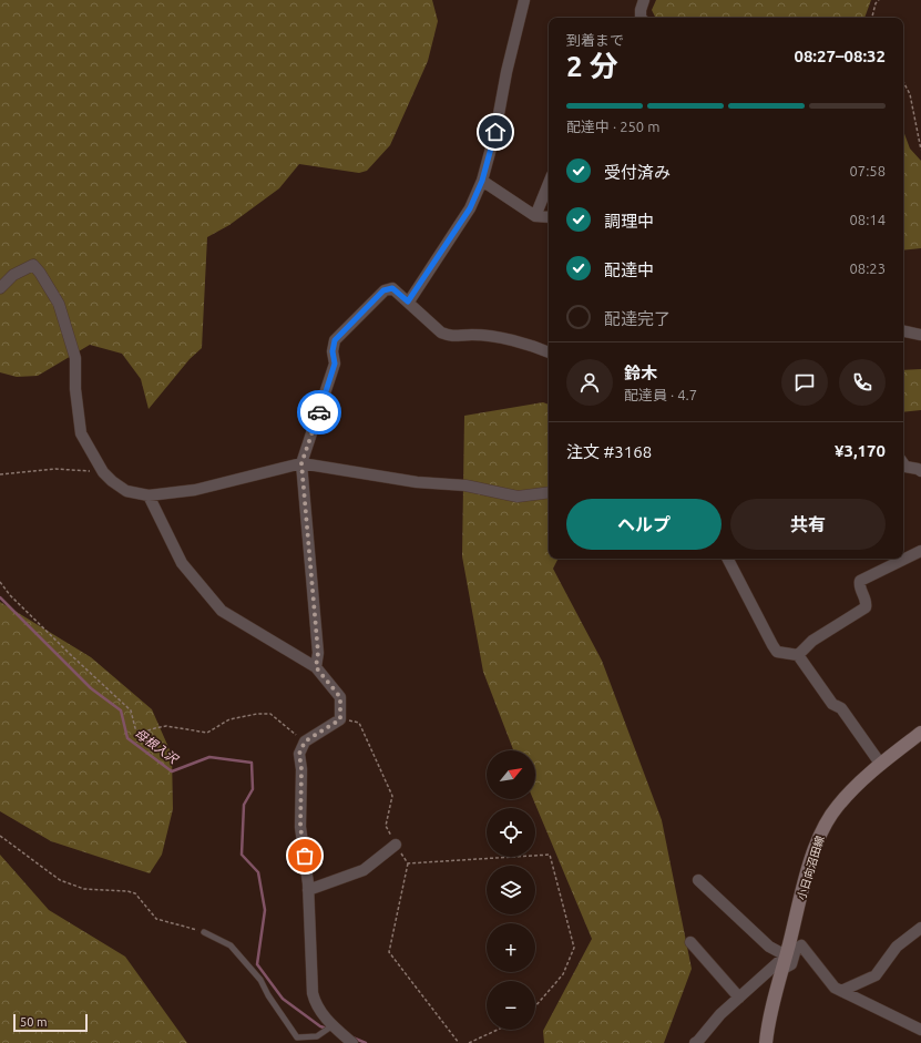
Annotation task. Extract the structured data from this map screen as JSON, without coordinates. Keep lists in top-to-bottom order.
{
  "streets": {
    "main road": ["小日向沼田線"]
  },
  "water": ["母根入沢"],
  "scale_bar": "50 m",
  "north": "top right",
  "page": {
    "heading": ["2 分", "到着まで", "08:27–08:32"],
    "panel": [
      "鈴木",
      "配達員 · 4.7",
      "注文 #3168",
      "¥3,170"
    ],
    "bar": "配達中 · 250 m",
    "list": [
      ["受付済み", "07:58"],
      ["調理中", "08:14"],
      ["配達中", "08:23"],
      "配達完了"
    ],
    "buttons": ["ヘルプ", "共有"],
    "map_buttons": ["+", "−"],
    "scale": "50 m"
  }
}
